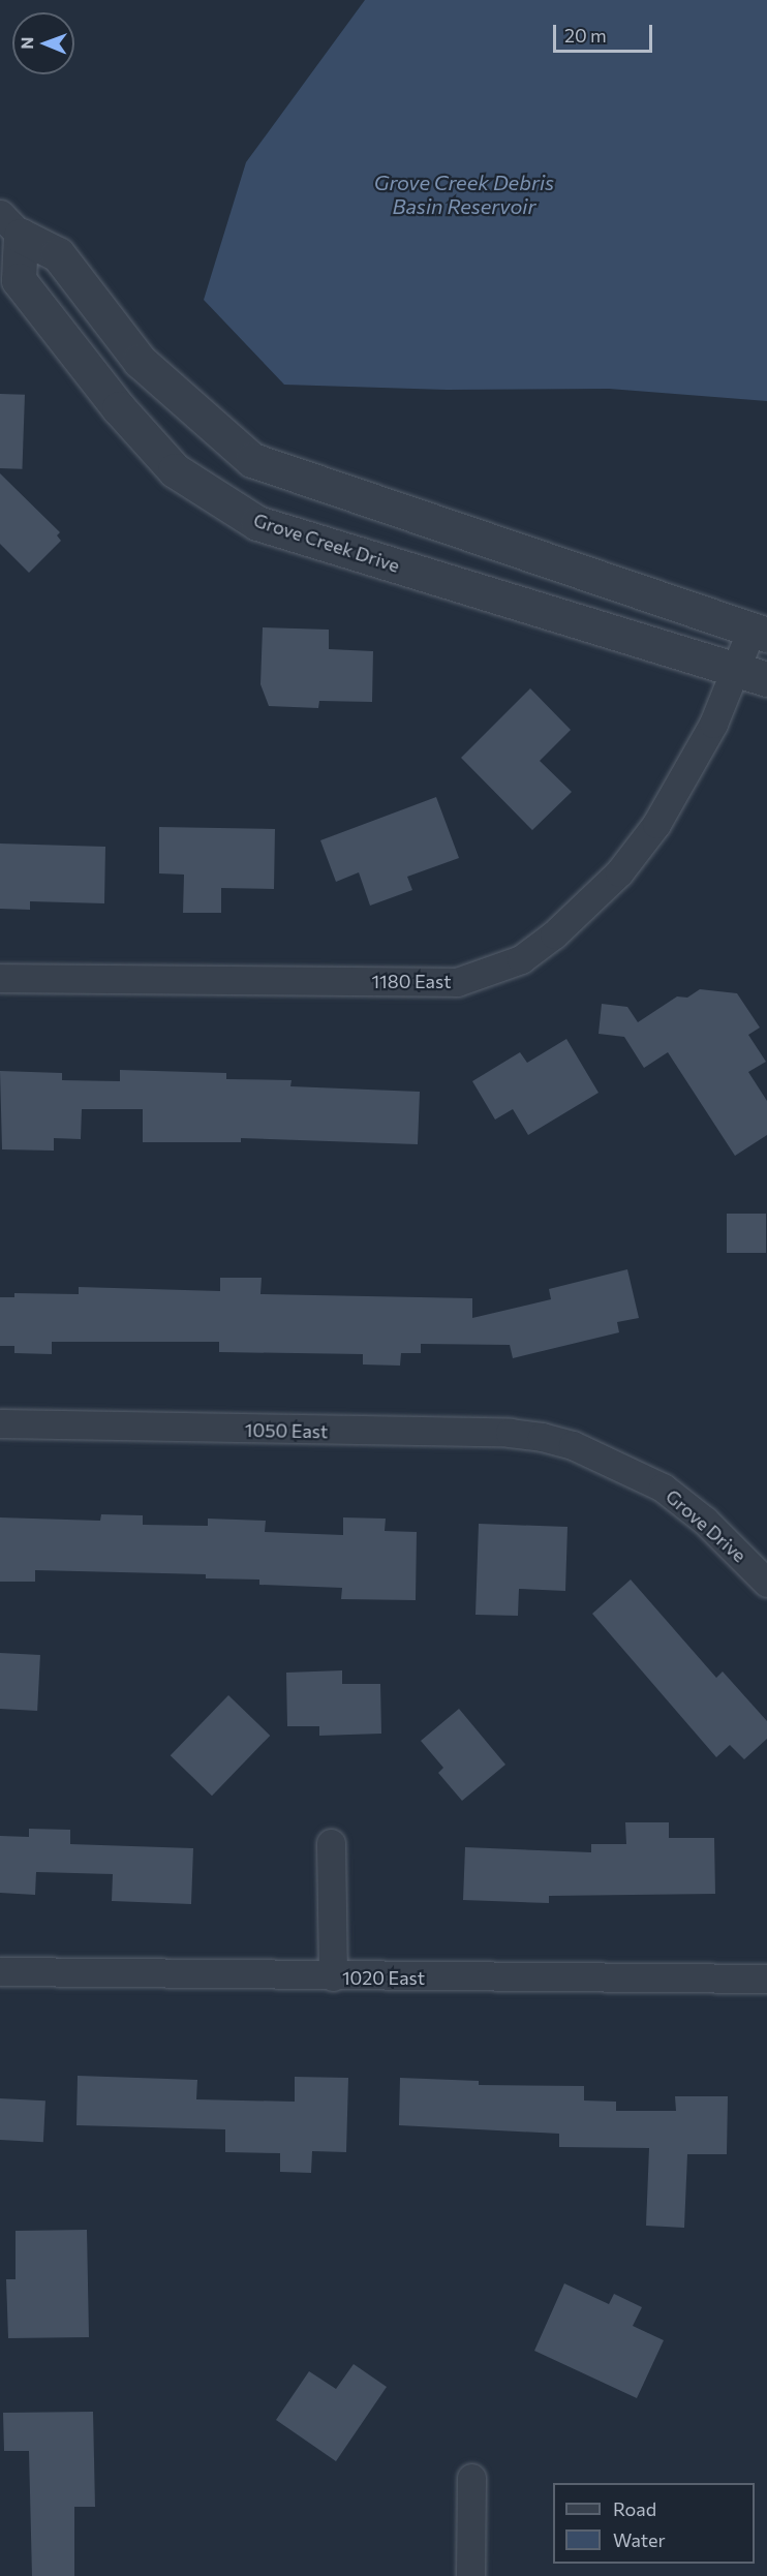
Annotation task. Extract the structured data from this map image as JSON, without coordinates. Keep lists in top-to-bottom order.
{
  "streets": {
    "street": [
      "Grove Creek Drive",
      "1180 East",
      "1050 East",
      "Grove Drive",
      "1020 East"
    ]
  },
  "crossings": [
    ["Grove Creek Drive", "1180 East"],
    ["1050 East", "Grove Drive"]
  ],
  "water": ["Grove Creek Debris Basin Reservoir"],
  "legend": ["Road", "Water"],
  "scale_bar": "20 m",
  "north": "left"
}
